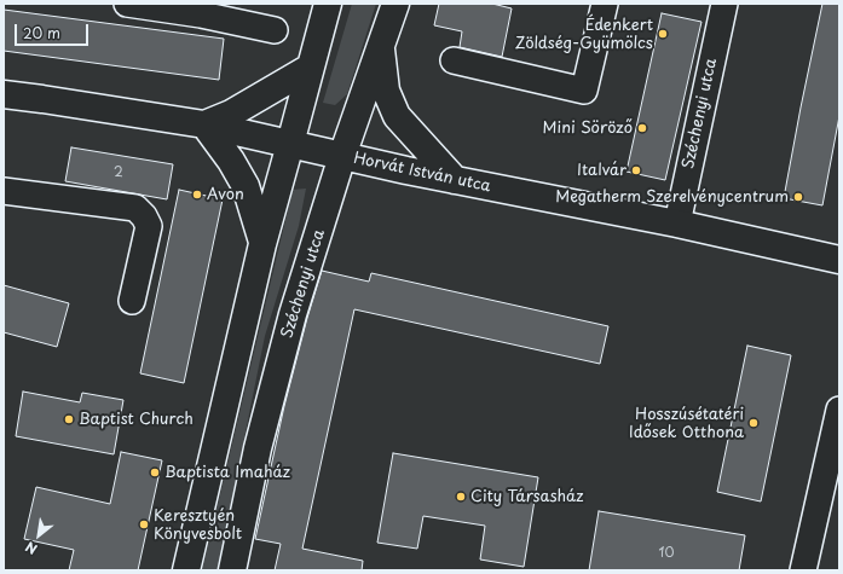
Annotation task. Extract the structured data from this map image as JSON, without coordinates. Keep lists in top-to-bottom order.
{
  "streets": {
    "main road": ["Széchenyi utca", "Horvát István utca"]
  },
  "crossings": [
    ["Széchenyi utca", "Horvát István utca"]
  ],
  "places": [
    "Édenkert Zöldség-Gyümölcs",
    "Mini Söröző",
    "Italvár",
    "Avon",
    "Megatherm Szerelvénycentrum",
    "Baptist Church",
    "Hosszúsétatéri Idősek Otthona",
    "Baptista Imaház",
    "City Társasház",
    "Keresztyén Könyvesbolt"
  ],
  "house_numbers": ["2", "10"],
  "scale_bar": "20 m",
  "north": "bottom left"
}
